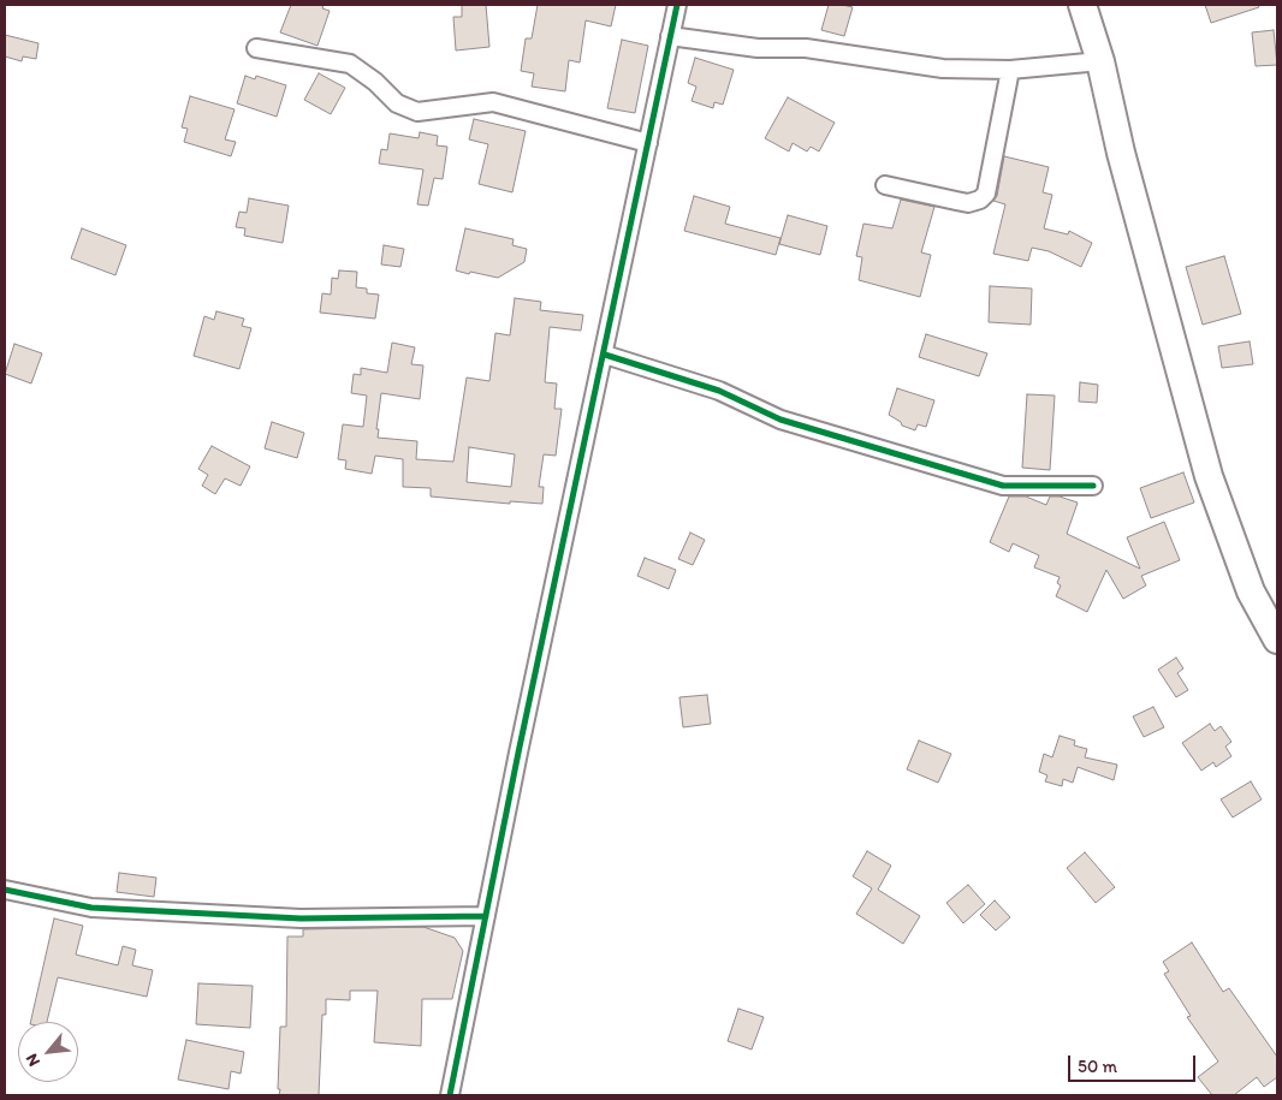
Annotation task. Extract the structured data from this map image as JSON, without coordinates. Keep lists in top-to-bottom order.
{
  "scale_bar": "50 m",
  "north": "bottom left"
}
